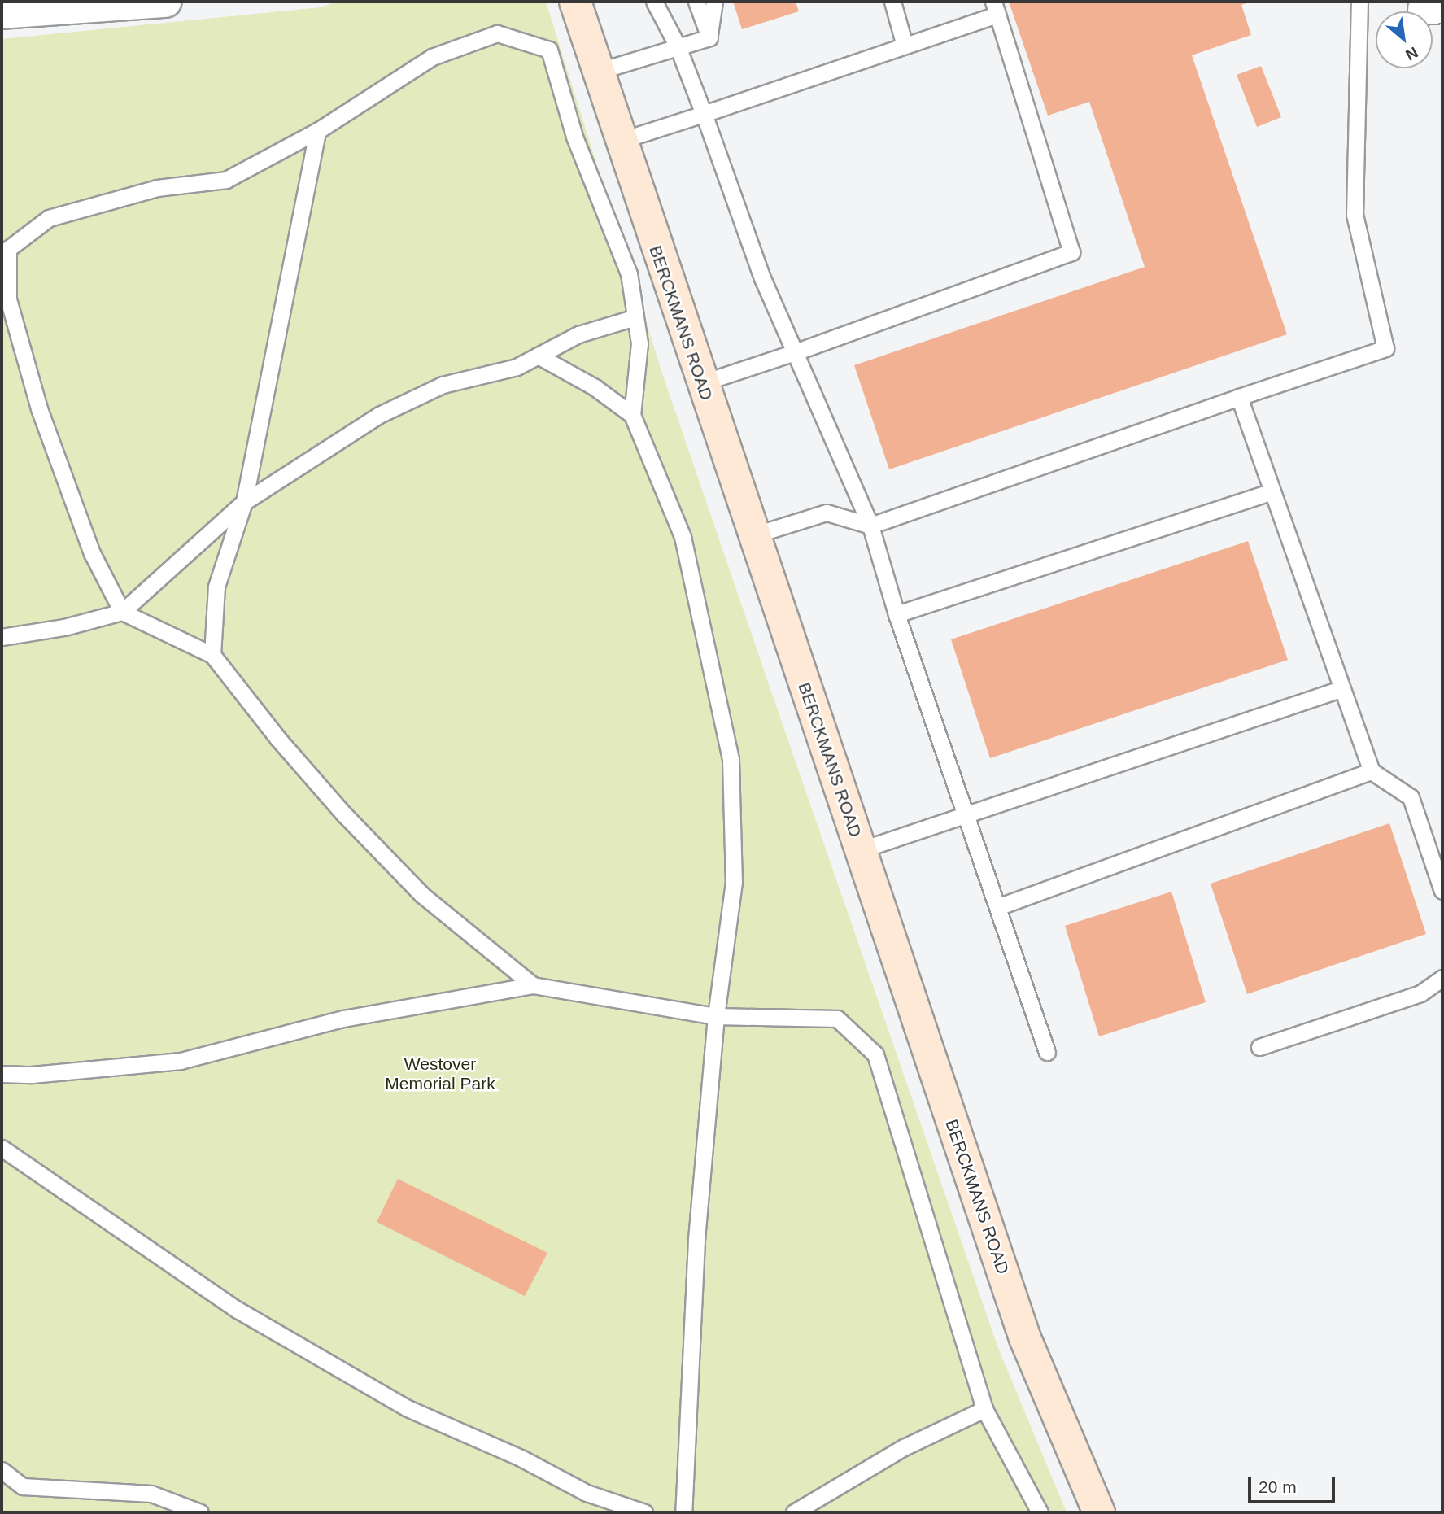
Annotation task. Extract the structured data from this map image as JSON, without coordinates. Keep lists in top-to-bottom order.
{
  "streets": {
    "main road": ["BERCKMANS ROAD"]
  },
  "parks": ["Westover Memorial Park"],
  "scale_bar": "20 m",
  "north": "bottom right"
}
